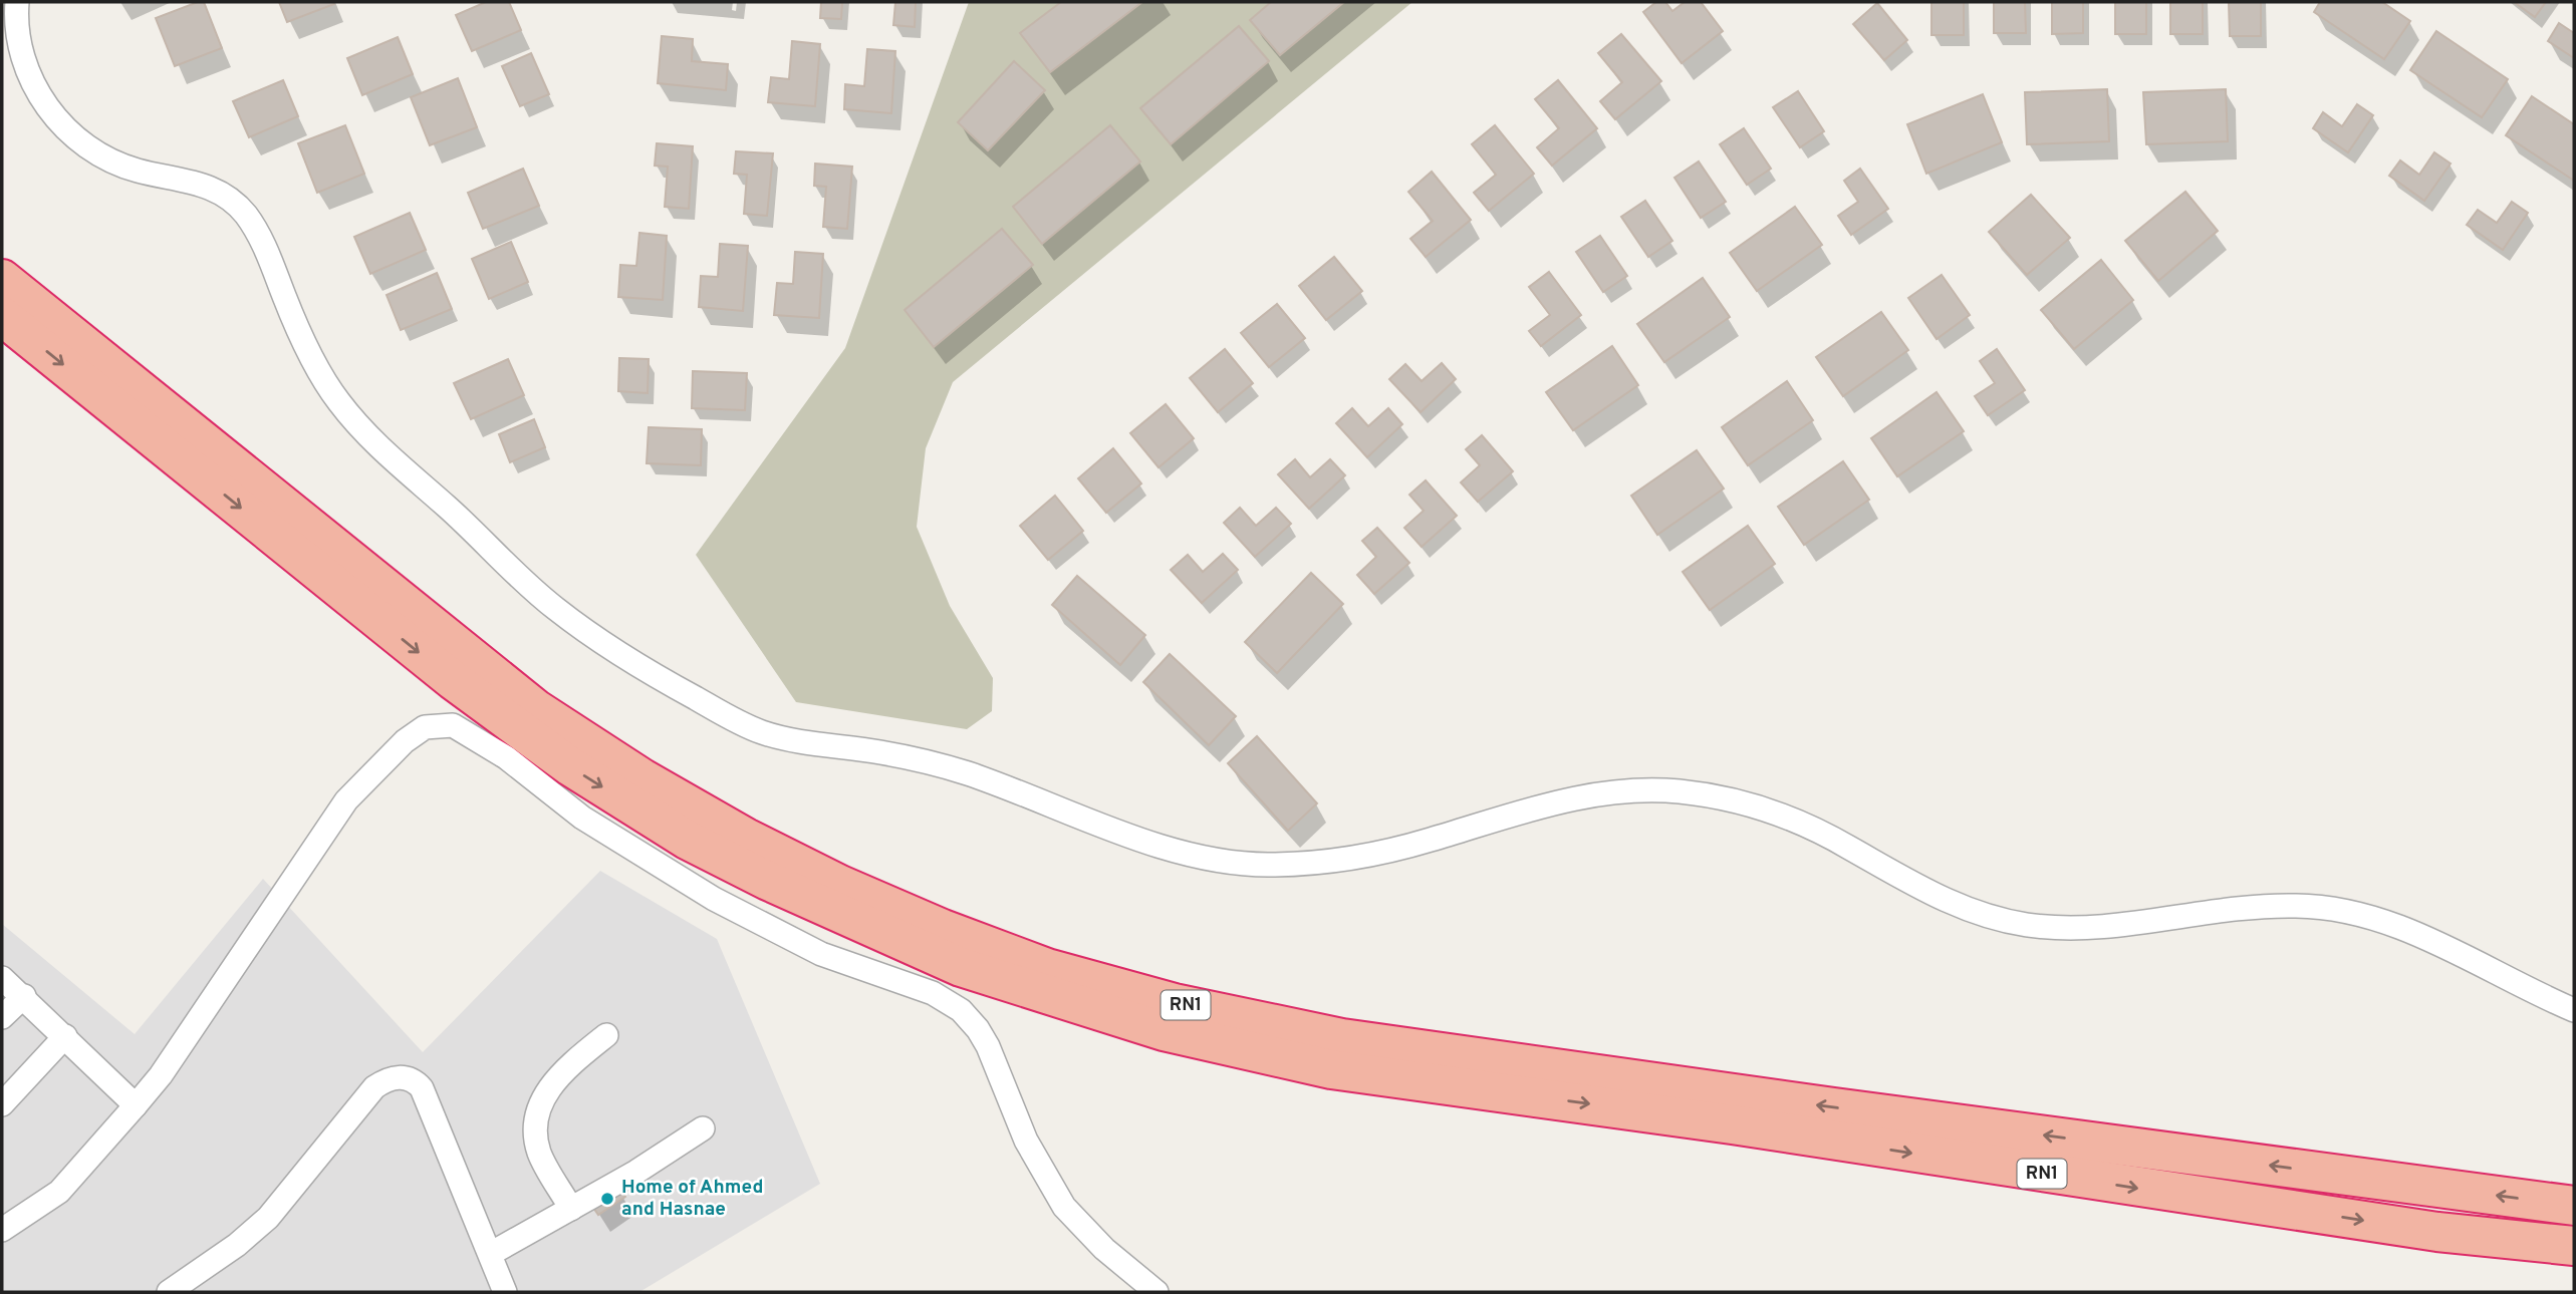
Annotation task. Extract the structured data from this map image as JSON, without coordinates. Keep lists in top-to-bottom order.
{
  "streets": {
    "highway": ["RN1"]
  },
  "places": ["Home of Ahmed and Hasnae"]
}
